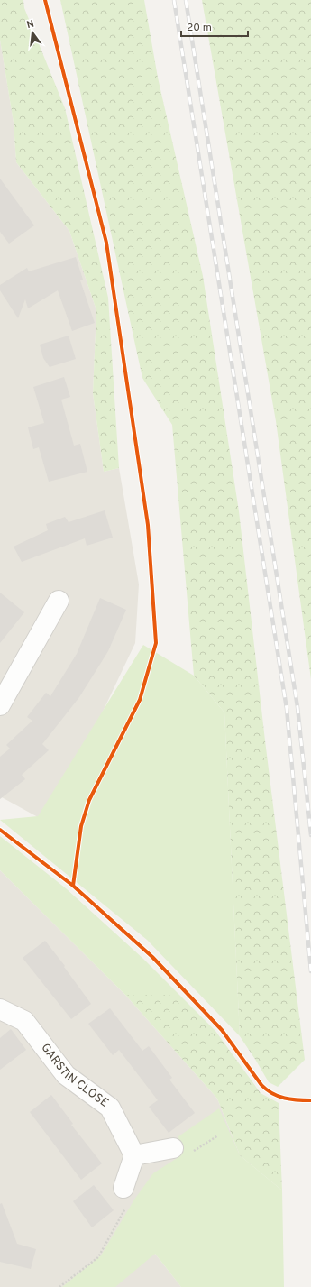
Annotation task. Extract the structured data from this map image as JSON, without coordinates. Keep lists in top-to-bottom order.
{
  "streets": {
    "street": ["GARSTIN CLOSE"]
  },
  "scale_bar": "20 m",
  "north": "top"
}
